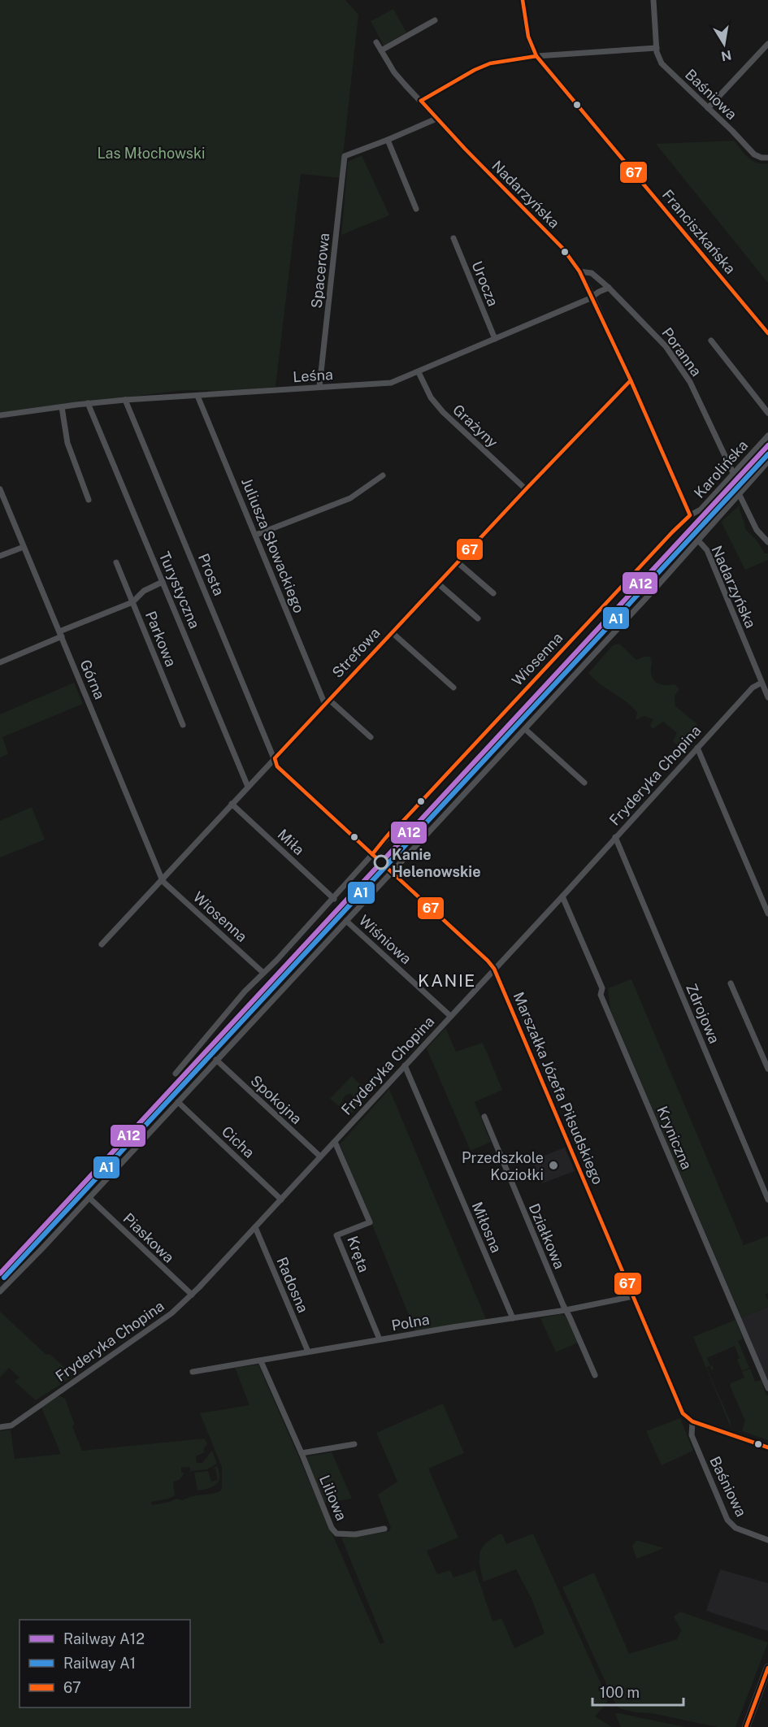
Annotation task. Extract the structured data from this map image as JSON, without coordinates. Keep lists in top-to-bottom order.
{
  "streets": {
    "street": [
      "Baśniowa",
      "Nadarzyńska",
      "Franciszkańska",
      "Spacerowa",
      "Urocza",
      "Poranna",
      "Leśna",
      "Grażyny",
      "Karolińska",
      "Juliusza Słowackiego",
      "Prosta",
      "Turystyczna",
      "Parkowa",
      "Strefowa",
      "Wiosenna",
      "Górna",
      "Fryderyka Chopina",
      "Miła",
      "Wiśniowa",
      "Zdrojowa",
      "Marszałka Józefa Piłsudskiego",
      "Spokojna",
      "Kryniczna",
      "Cicha",
      "Miłosna",
      "Działkowa",
      "Piaskowa",
      "Kręta",
      "Radosna",
      "Polna",
      "Liliowa"
    ]
  },
  "crossings": [
    ["Baśniowa", "Marszałka Józefa Piłsudskiego"],
    ["Nadarzyńska", "Poranna"],
    ["Nadarzyńska", "Leśna"],
    ["Nadarzyńska", "Karolińska"],
    ["Nadarzyńska", "Strefowa"],
    ["Nadarzyńska", "Wiosenna"],
    ["Nadarzyńska", "Fryderyka Chopina"],
    ["Spacerowa", "Leśna"],
    ["Urocza", "Leśna"],
    ["Poranna", "Leśna"],
    ["Poranna", "Karolińska"],
    ["Leśna", "Grażyny"],
    ["Leśna", "Juliusza Słowackiego"],
    ["Leśna", "Prosta"],
    ["Leśna", "Turystyczna"],
    ["Grażyny", "Strefowa"],
    ["Karolińska", "Wiosenna"],
    ["Juliusza Słowackiego", "Strefowa"],
    ["Prosta", "Strefowa"],
    ["Prosta", "Marszałka Józefa Piłsudskiego"],
    ["Turystyczna", "Strefowa"],
    ["Strefowa", "Wiosenna"],
    ["Strefowa", "Górna"],
    ["Strefowa", "Miła"],
    ["Strefowa", "Marszałka Józefa Piłsudskiego"],
    ["Wiosenna", "Górna"],
    ["Wiosenna", "Miła"],
    ["Wiosenna", "Marszałka Józefa Piłsudskiego"],
    ["Fryderyka Chopina", "Wiśniowa"],
    ["Fryderyka Chopina", "Zdrojowa"],
    ["Fryderyka Chopina", "Marszałka Józefa Piłsudskiego"],
    ["Fryderyka Chopina", "Spokojna"],
    ["Fryderyka Chopina", "Kryniczna"],
    ["Fryderyka Chopina", "Cicha"],
    ["Fryderyka Chopina", "Miłosna"],
    ["Fryderyka Chopina", "Piaskowa"],
    ["Fryderyka Chopina", "Kręta"],
    ["Fryderyka Chopina", "Radosna"],
    ["Marszałka Józefa Piłsudskiego", "Polna"],
    ["Miłosna", "Polna"],
    ["Działkowa", "Polna"],
    ["Kręta", "Polna"],
    ["Radosna", "Polna"],
    ["Polna", "Liliowa"]
  ],
  "districts": ["KANIE"],
  "parks": ["Las Młochowski"],
  "places": ["Kanie Helenowskie", "Przedszkole Koziołki"],
  "lines": ["transit line 67", "rail line A12", "rail line A1"],
  "legend": ["Railway A12", "Railway A1", "67"],
  "scale_bar": "100 m",
  "north": "bottom"
}
